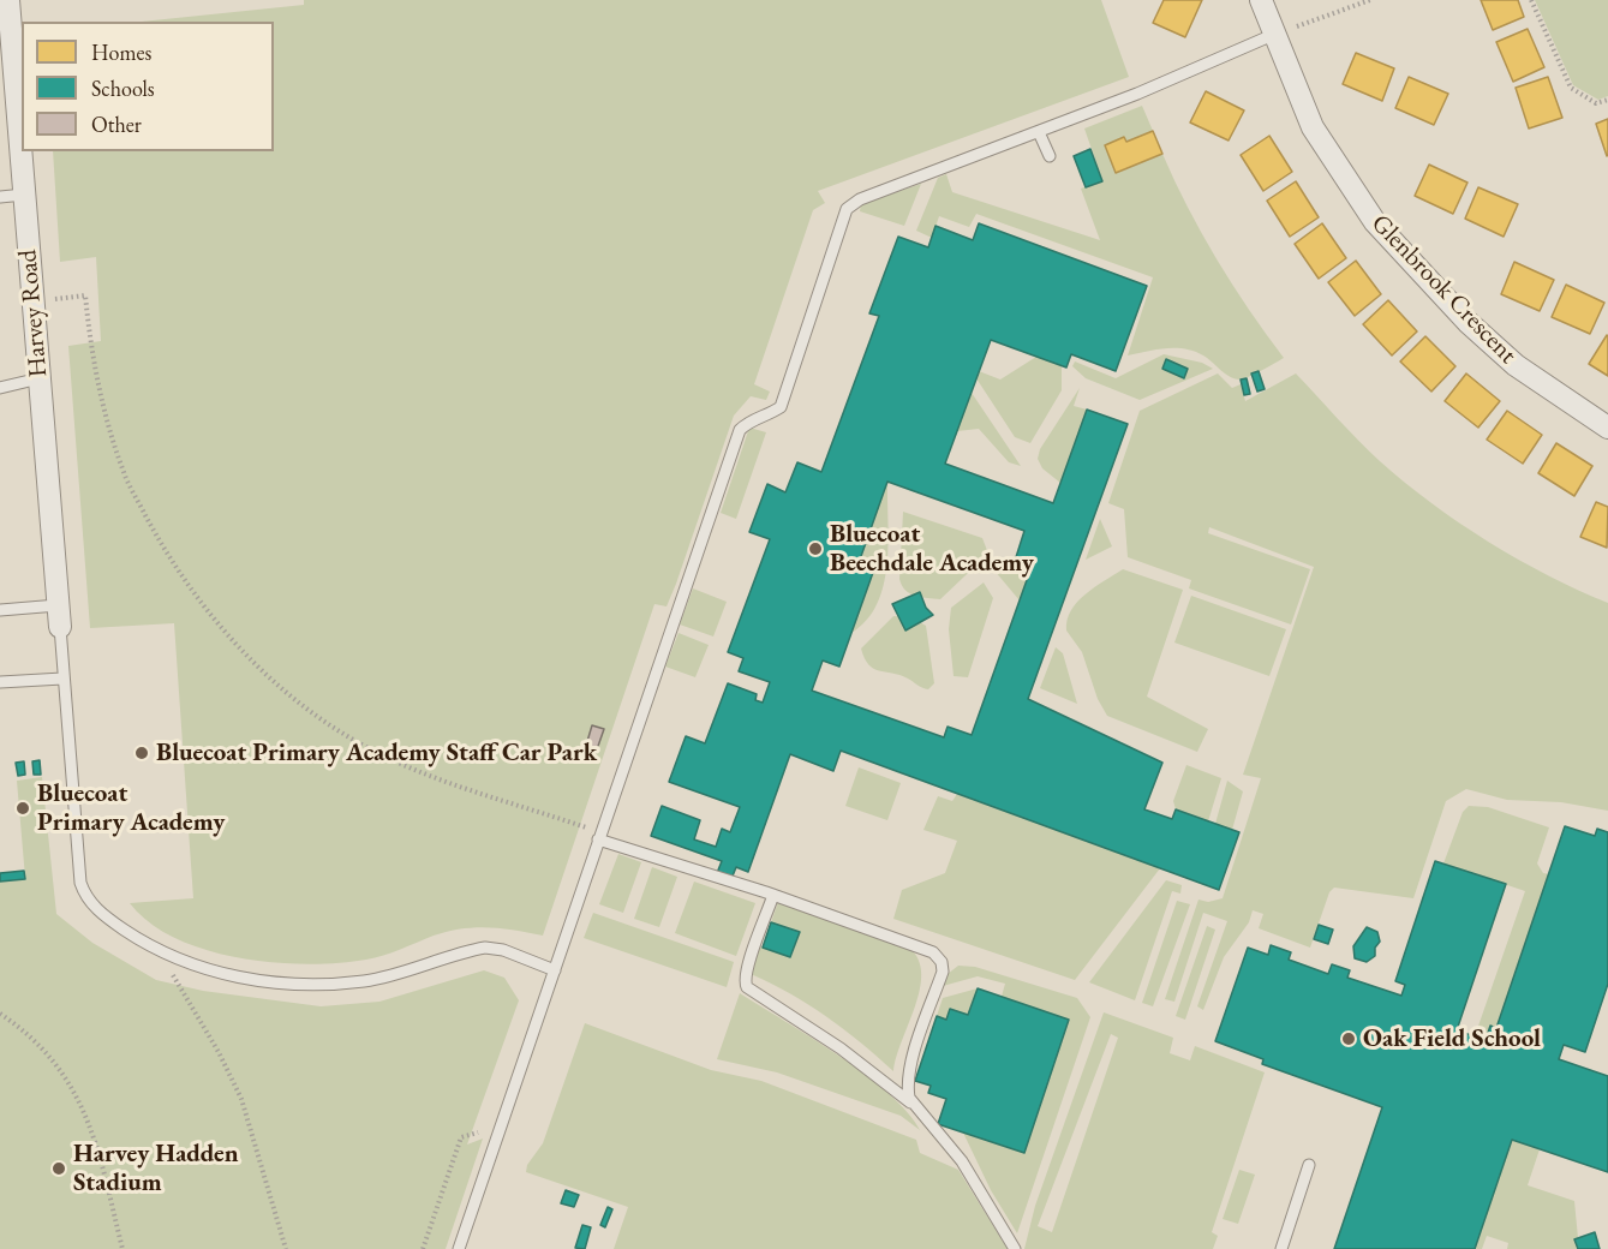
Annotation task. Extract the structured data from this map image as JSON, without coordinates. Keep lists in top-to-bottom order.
{
  "streets": {
    "street": ["Glenbrook Crescent", "Harvey Road"]
  },
  "places": [
    "Bluecoat Beechdale Academy",
    "Bluecoat Primary Academy Staff Car Park",
    "Bluecoat Primary Academy",
    "Oak Field School",
    "Harvey Hadden Stadium"
  ],
  "legend": ["Homes", "Schools", "Other"]
}
